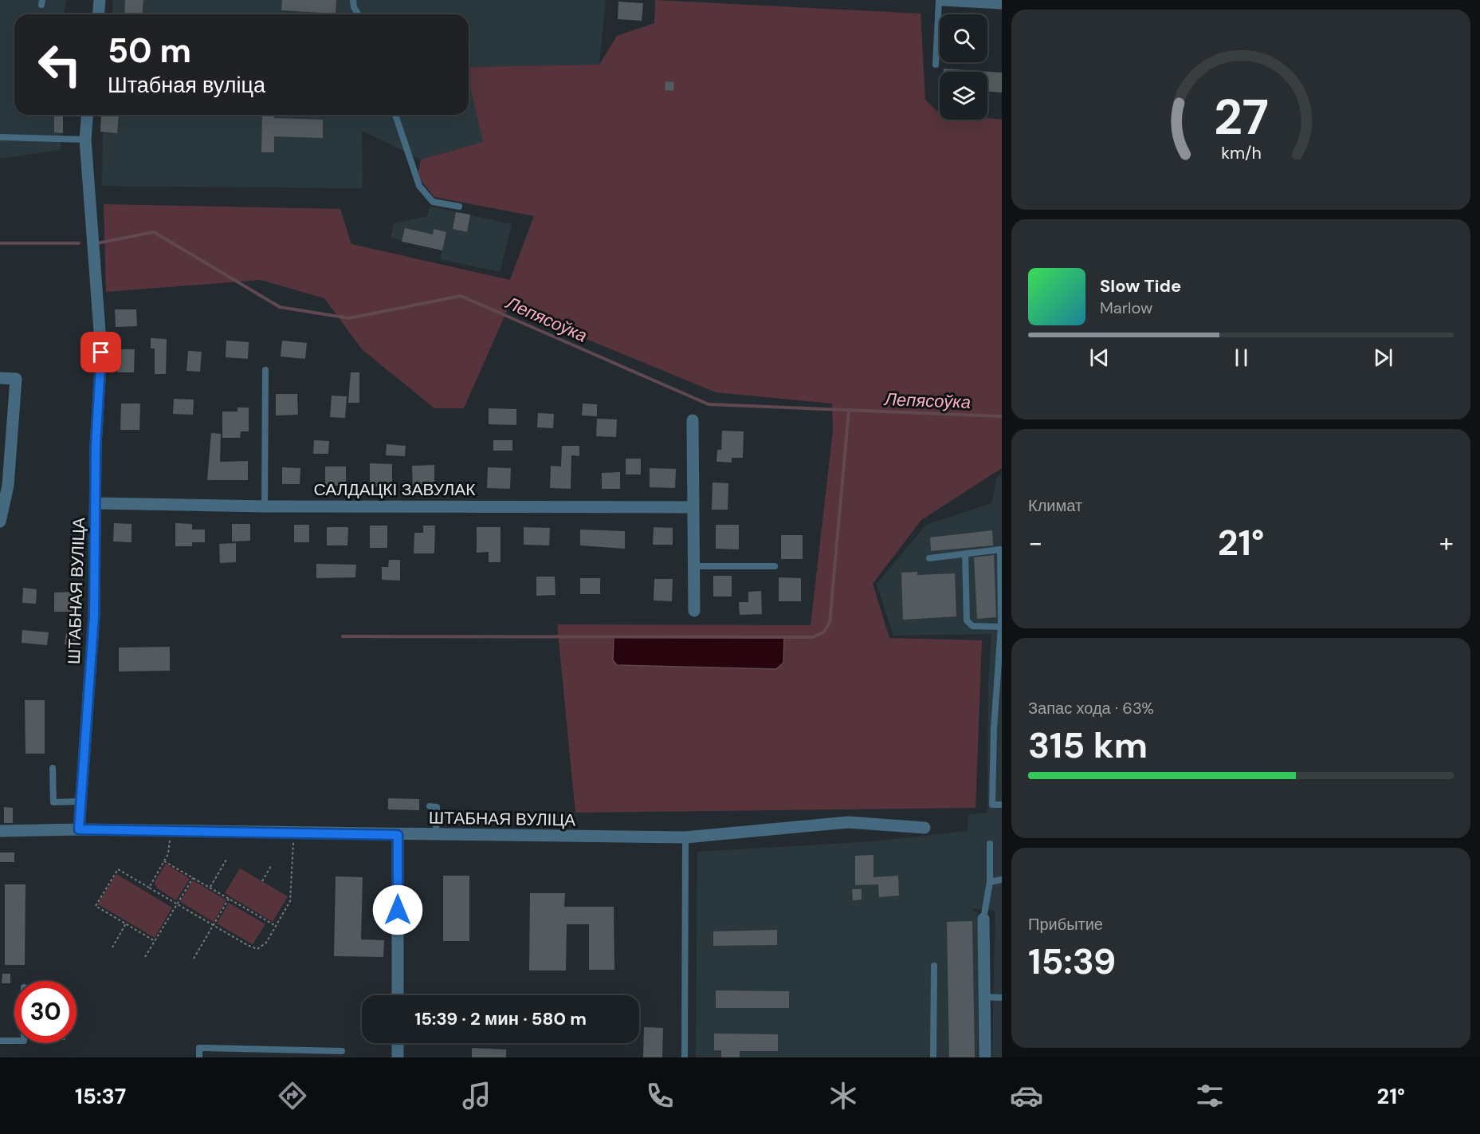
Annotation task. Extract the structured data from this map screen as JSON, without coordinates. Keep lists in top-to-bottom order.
{
  "streets": {
    "street": ["САЛДАЦКІ ЗАВУЛАК", "ШТАБНАЯ ВУЛІЦА"]
  },
  "crossings": [
    ["САЛДАЦКІ ЗАВУЛАК", "ШТАБНАЯ ВУЛІЦА"]
  ],
  "water": ["Лепясоўка"],
  "page": {
    "turn": ["50 m", "Штабная вуліца"],
    "song": ["Slow Tide", "Marlow"],
    "tile": [
      "Климат",
      ["Запас хода · 63%", "315 km"],
      ["Прибытие", "15:39"]
    ],
    "heat": ["−", "21°", "+"],
    "limit": "30",
    "trip": "15:39 · 2 мин · 580 m",
    "tabs": ["15:37", "21°"],
    "gauge": ["27", "km/h"]
  }
}
